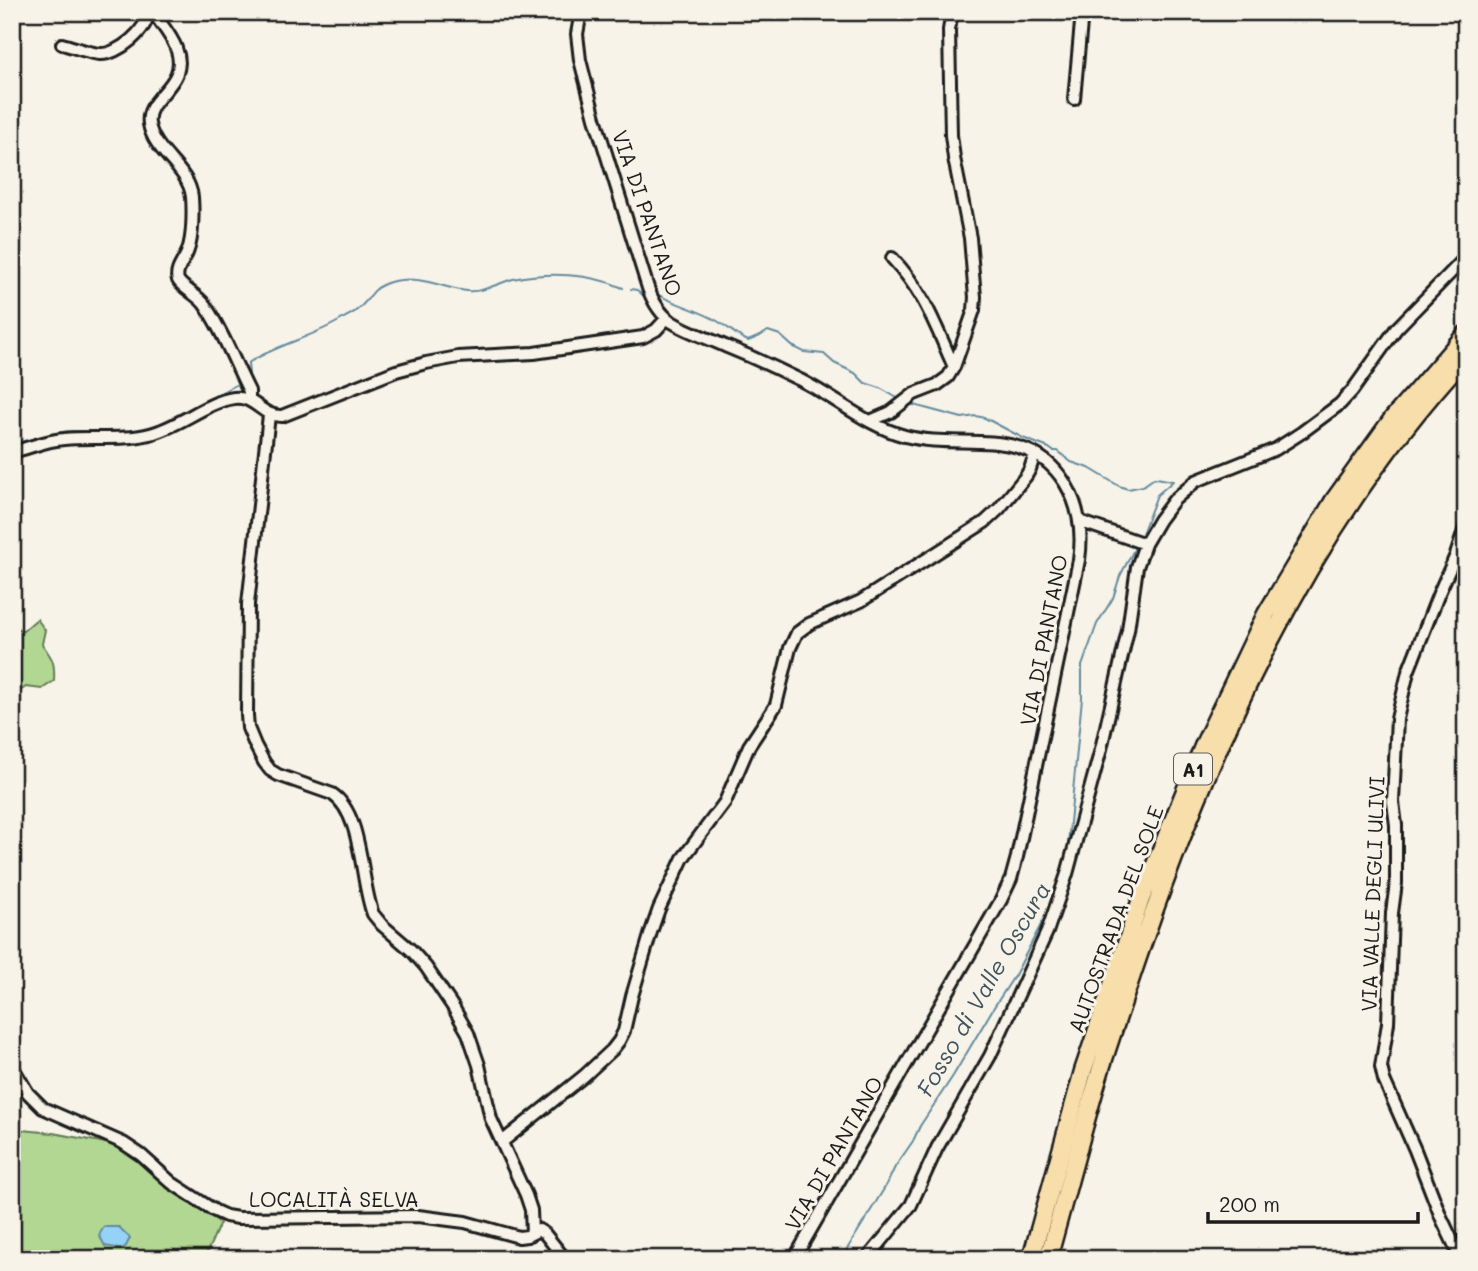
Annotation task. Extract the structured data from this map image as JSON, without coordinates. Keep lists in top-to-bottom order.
{
  "streets": {
    "highway": ["A1", "AUTOSTRADA DEL SOLE"],
    "street": ["VIA DI PANTANO", "VIA VALLE DEGLI ULIVI", "LOCALITÀ SELVA"]
  },
  "water": ["Fosso di Valle Oscura"],
  "scale_bar": "200 m"
}
